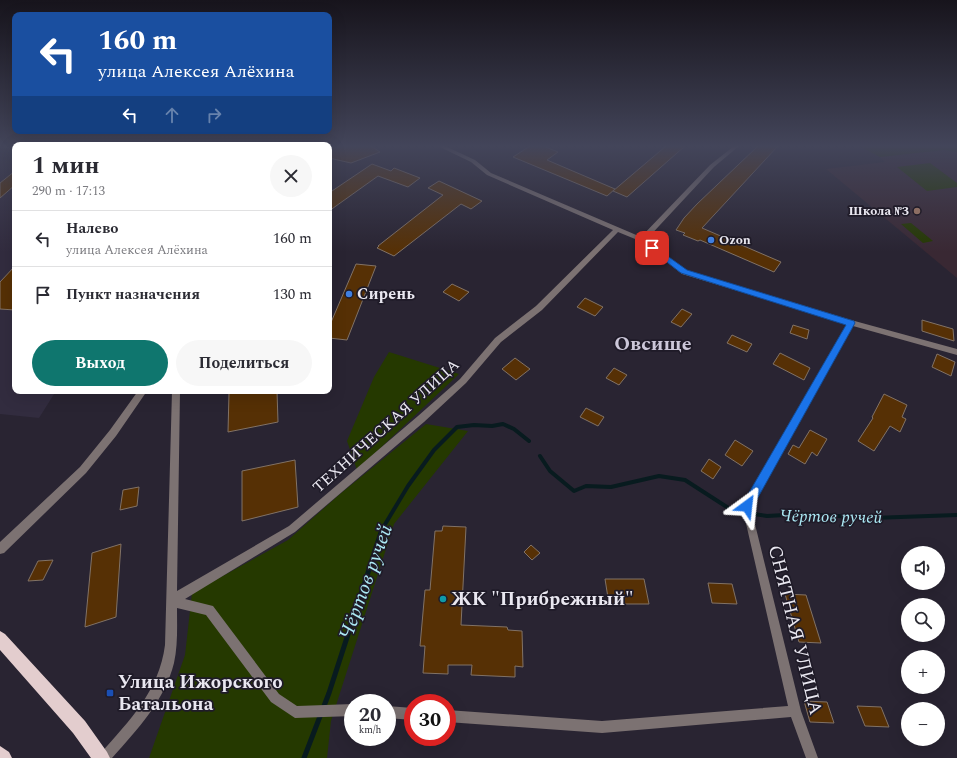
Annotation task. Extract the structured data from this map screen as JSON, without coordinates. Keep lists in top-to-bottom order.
{
  "streets": {
    "street": ["ТЕХНИЧЕСКАЯ УЛИЦА", "СНЯТНАЯ УЛИЦА"]
  },
  "districts": ["Овсище"],
  "water": ["Чёртов ручей"],
  "places": {
    "other": [
      "Школа №3",
      "Ozon",
      "Сирень",
      "ЖК \"Прибрежный\""
    ],
    "transit": ["Улица Ижорского Батальона"]
  },
  "page": {
    "turn": ["160 m", "улица Алексея Алёхина"],
    "heading": ["1 мин", "290 m · 17:13"],
    "list": [
      {
        "name": "Налево",
        "note": "улица Алексея Алёхина",
        "value": "160 m"
      },
      {
        "name": "Пункт назначения",
        "value": "130 m"
      }
    ],
    "buttons": ["Выход", "Поделиться"],
    "map_buttons": ["+", "−"],
    "speed": "20 km/h",
    "limit": "30"
  }
}
